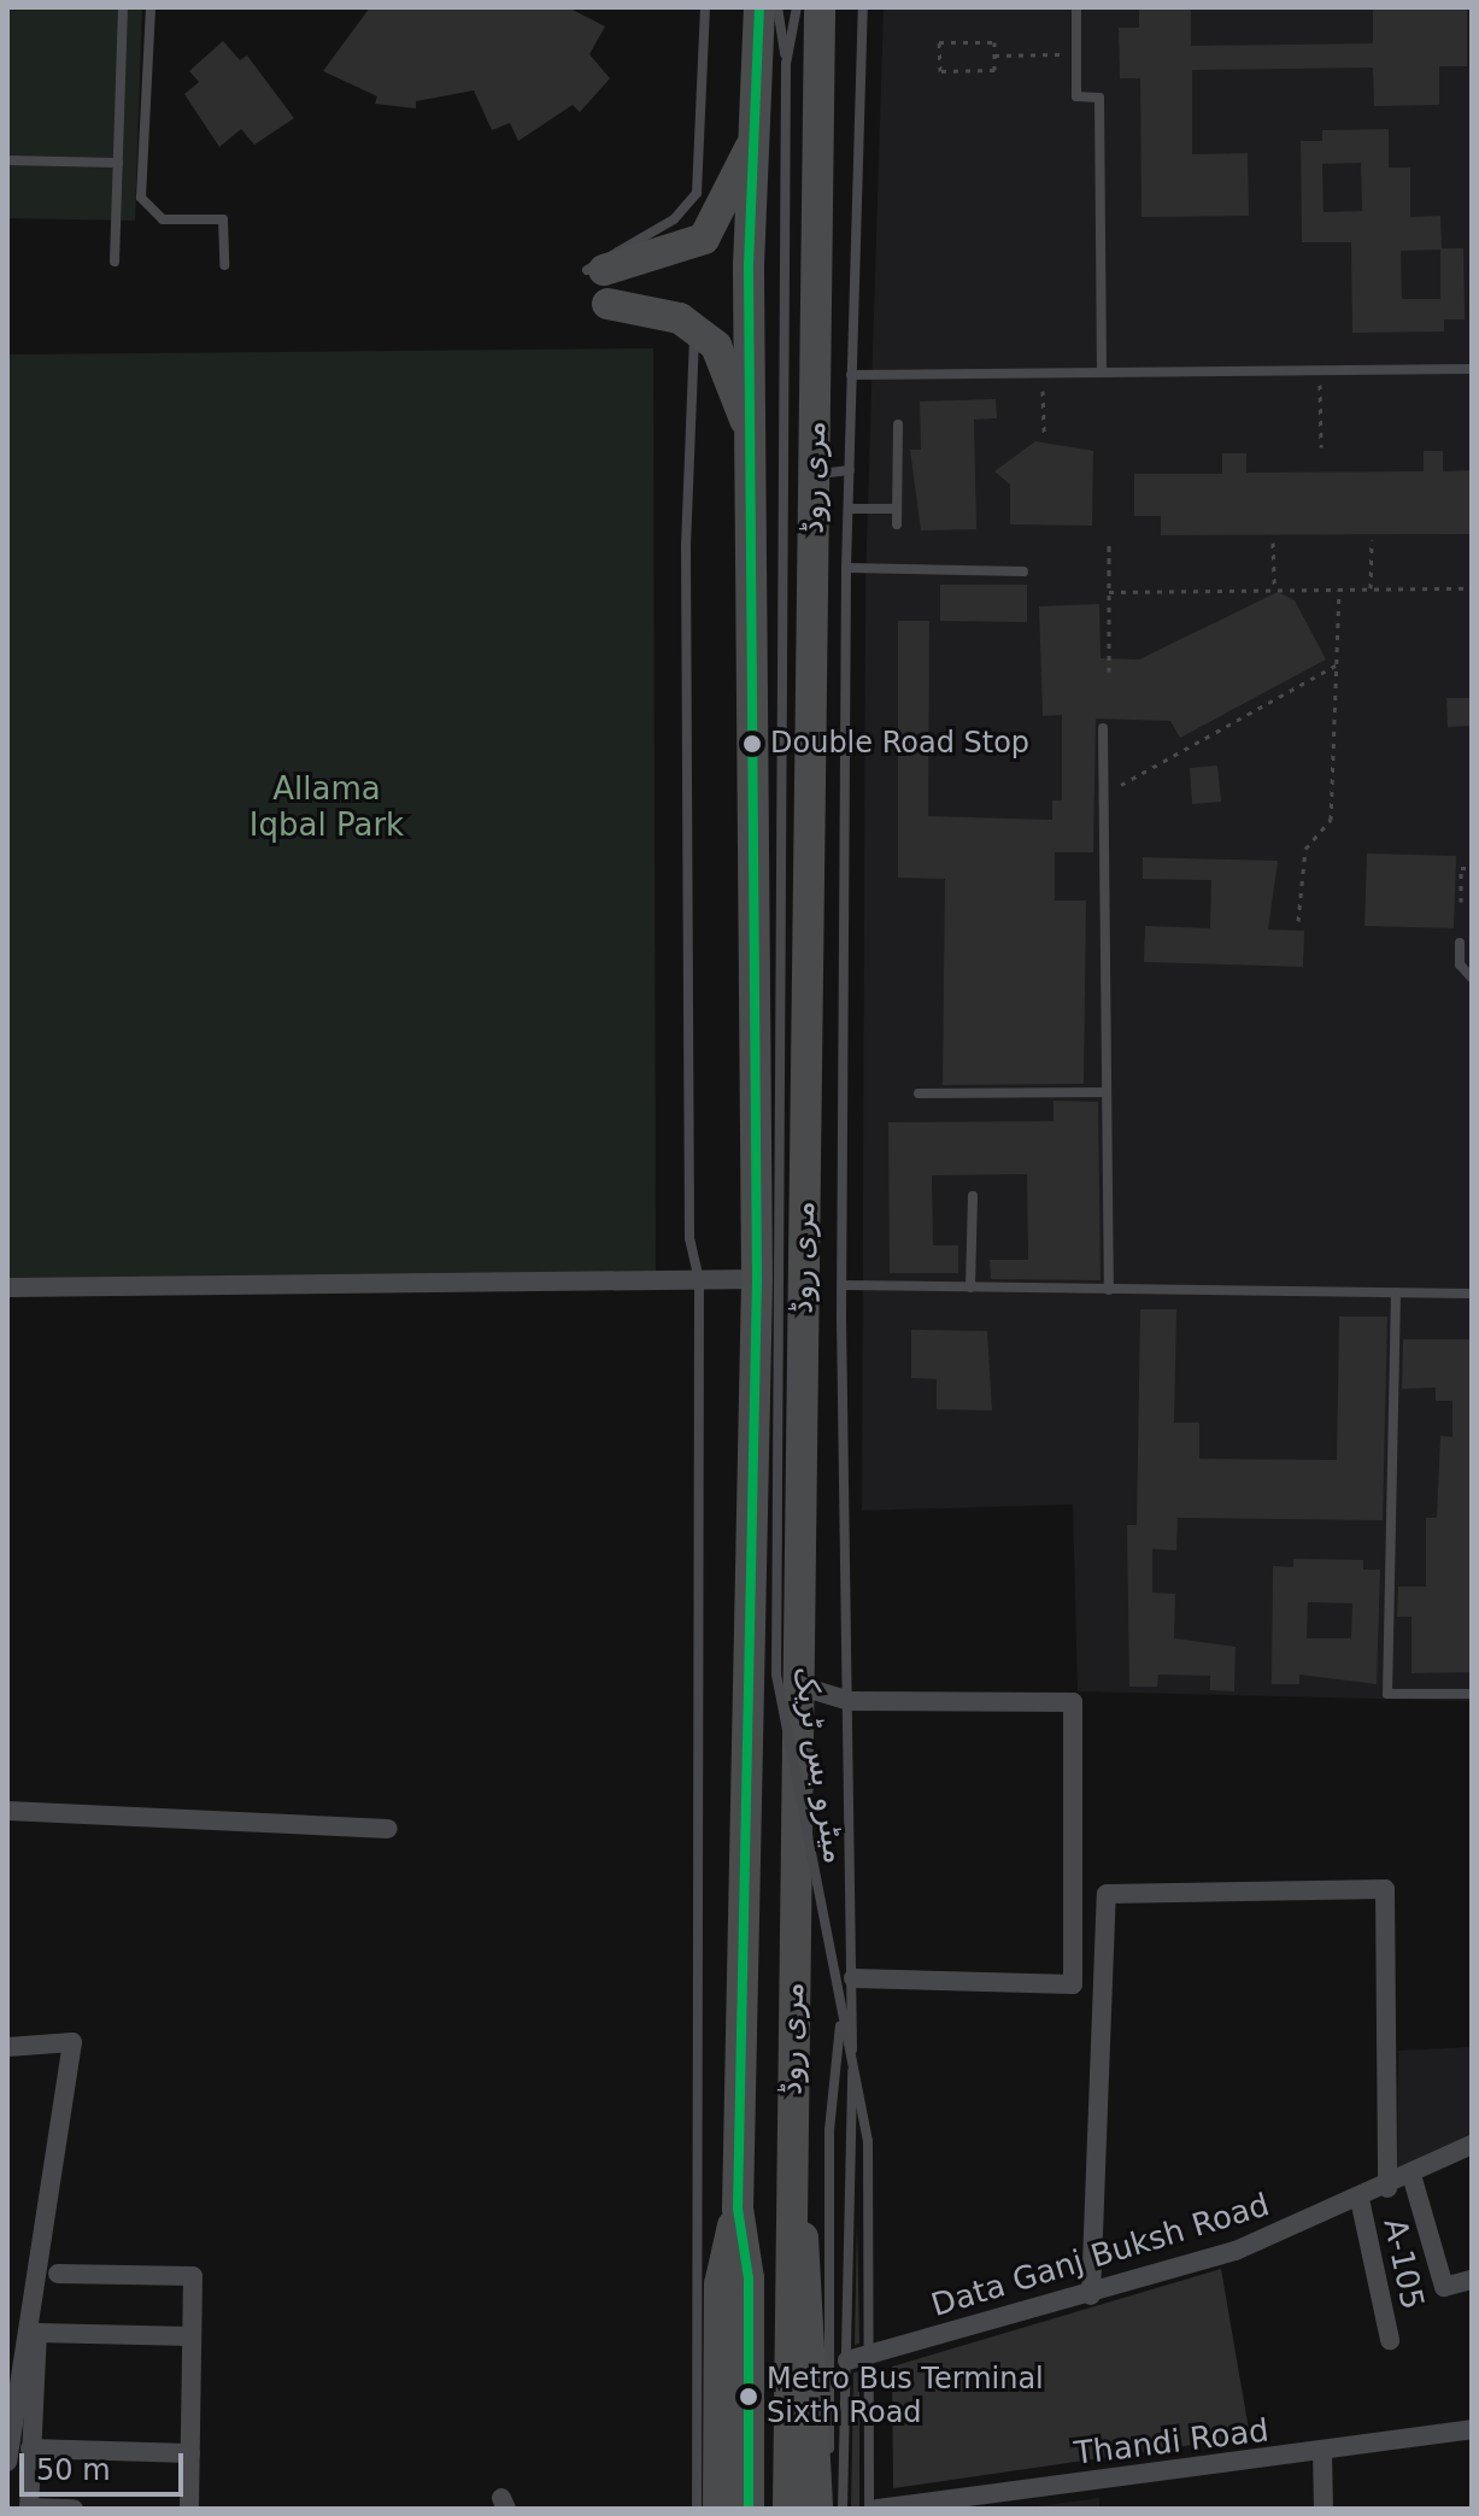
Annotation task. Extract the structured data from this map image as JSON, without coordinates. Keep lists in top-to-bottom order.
{
  "streets": {
    "main road": ["مری روڈ"],
    "street": ["Data Ganj Buksh Road", "A-105", "Thandi Road"],
    "lane": ["میٹرو بس ٹریک"]
  },
  "crossings": [
    ["Data Ganj Buksh Road", "A-105"]
  ],
  "parks": ["Allama Iqbal Park"],
  "places": ["Double Road Stop", "Metro Bus Terminal Sixth Road"],
  "scale_bar": "50 m"
}
